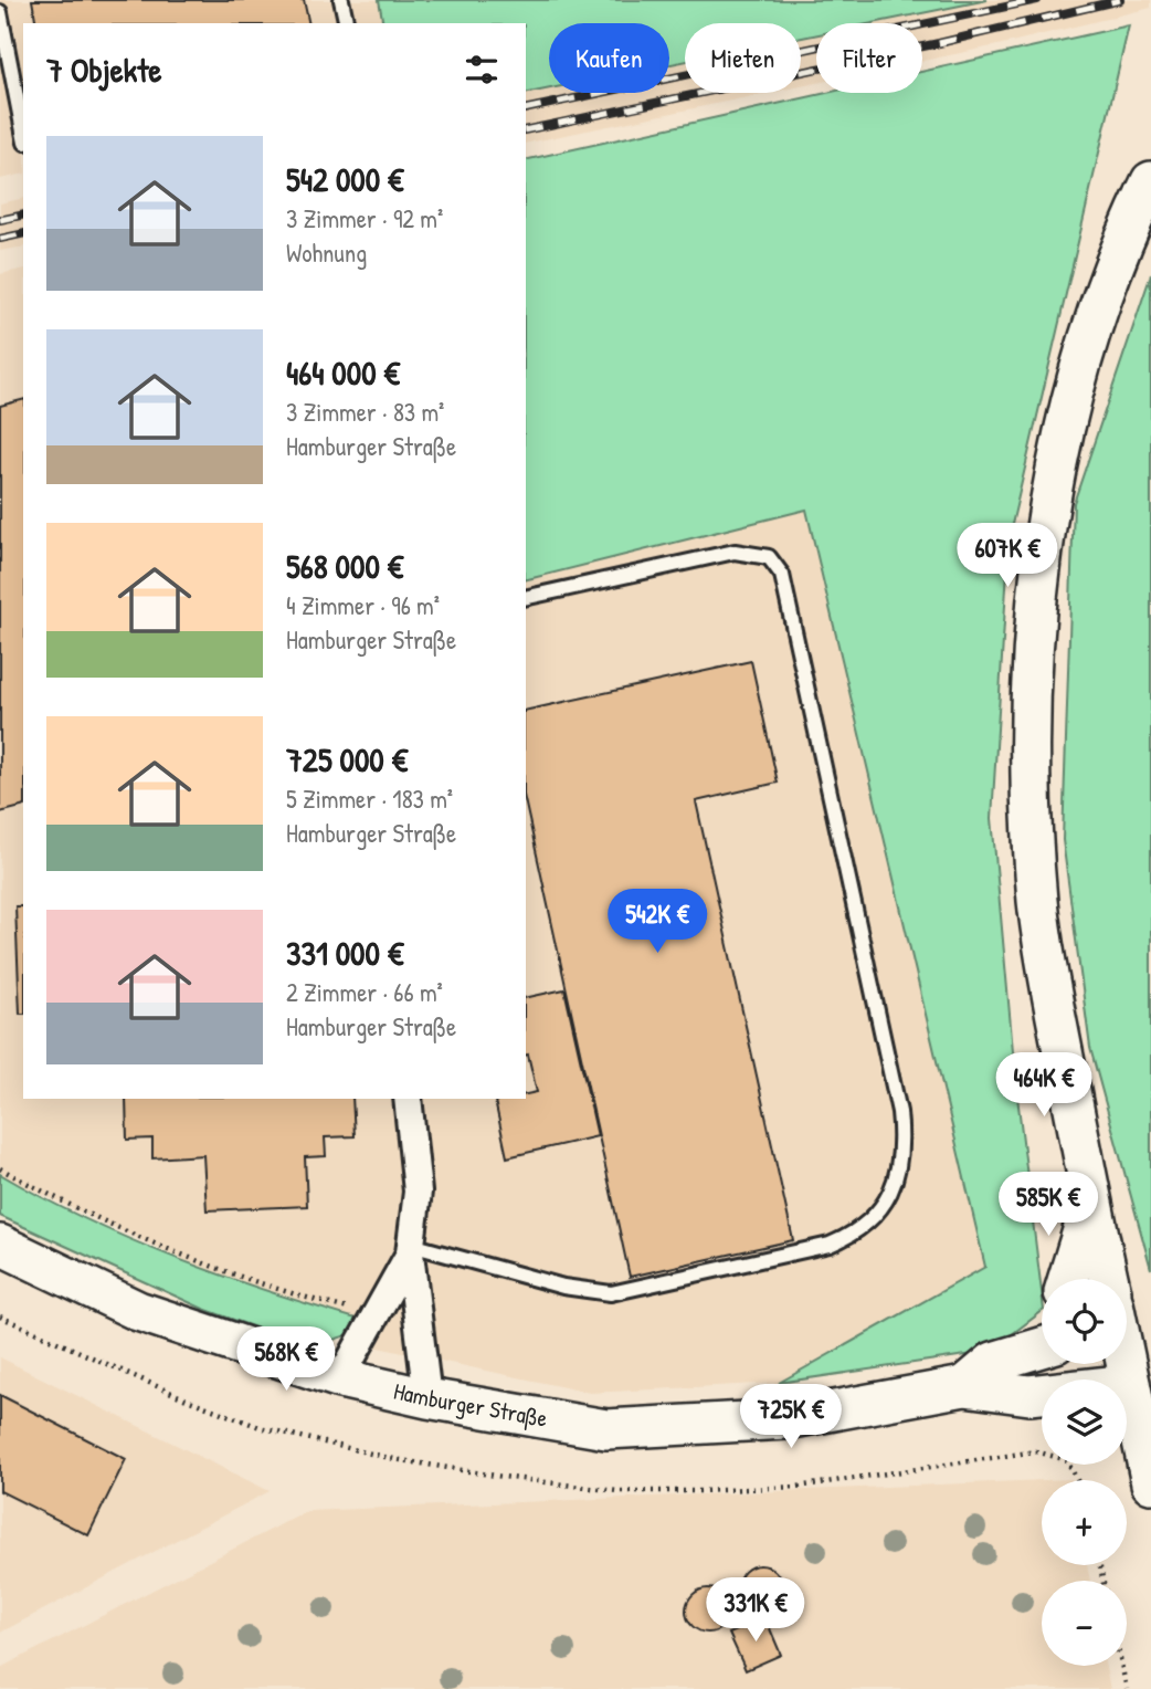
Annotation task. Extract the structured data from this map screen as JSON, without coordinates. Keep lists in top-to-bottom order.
{
  "streets": {
    "main road": ["Hamburger Straße"]
  },
  "page": {
    "chip": ["Kaufen", "Mieten", "Filter"],
    "heading": "7 Objekte",
    "list": [
      {
        "name": "542 000 €",
        "note": "3 Zimmer · 92 m² · Wohnung"
      },
      {
        "name": "464 000 €",
        "note": "3 Zimmer · 83 m² · Hamburger Straße"
      },
      {
        "name": "568 000 €",
        "note": "4 Zimmer · 96 m² · Hamburger Straße"
      },
      {
        "name": "725 000 €",
        "note": "5 Zimmer · 183 m² · Hamburger Straße"
      },
      {
        "name": "331 000 €",
        "note": "2 Zimmer · 66 m² · Hamburger Straße"
      }
    ],
    "price": [
      "607K €",
      "542K €",
      "464K €",
      "585K €",
      "568K €",
      "725K €",
      "331K €"
    ],
    "map_buttons": ["+", "−"]
  }
}
